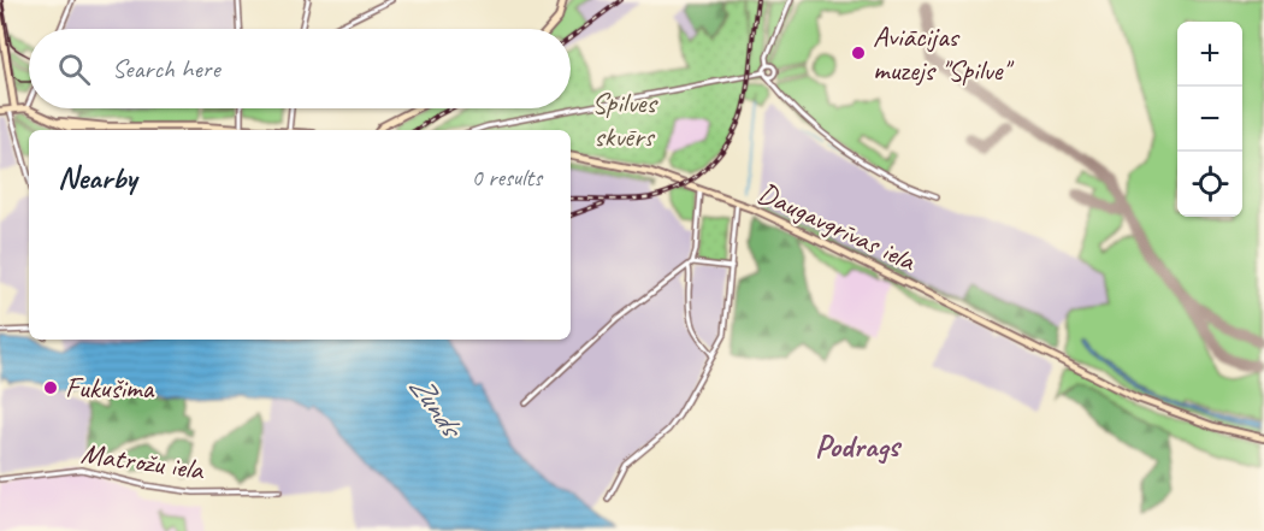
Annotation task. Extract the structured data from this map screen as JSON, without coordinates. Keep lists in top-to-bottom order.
{
  "streets": {
    "main road": ["Daugavgrīvas iela"],
    "street": ["Matrožu iela"]
  },
  "districts": ["Podrags"],
  "water": ["Zunds"],
  "parks": ["Spilves skvērs"],
  "places": ["Aviācijas muzejs \"Spilve\"", "Fukušima"],
  "page": {
    "map_buttons": ["+", "−"],
    "search": "Search here",
    "heading": ["Nearby", "0 results"]
  }
}
